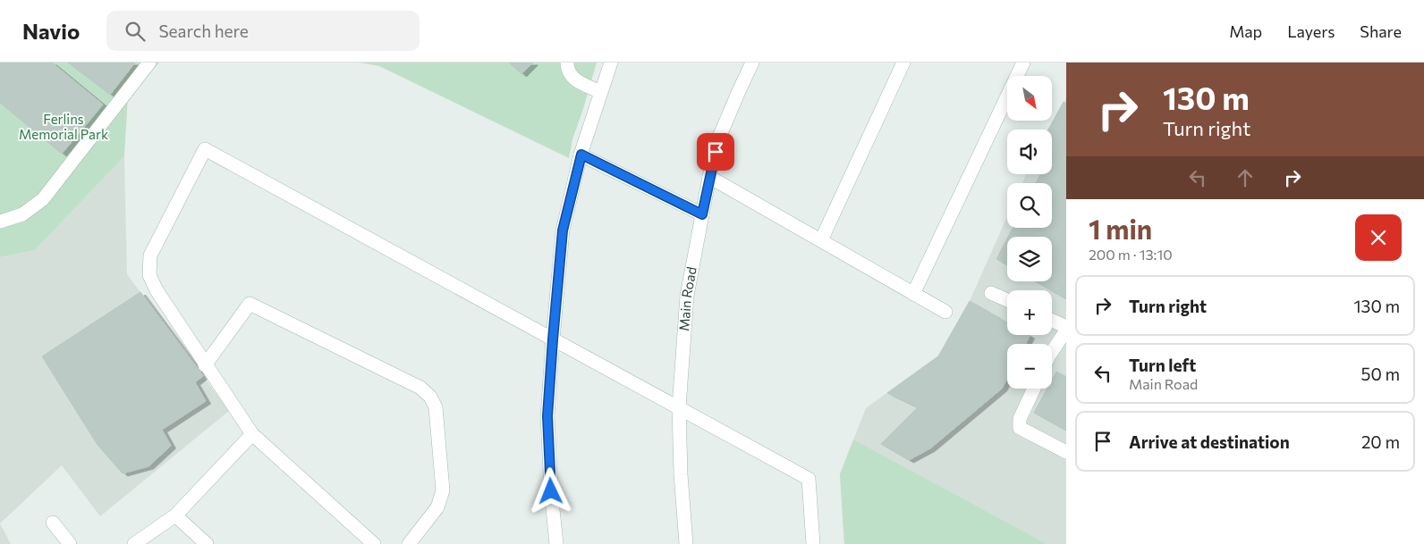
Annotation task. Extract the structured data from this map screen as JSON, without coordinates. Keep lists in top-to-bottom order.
{
  "streets": {
    "street": ["Main Road"]
  },
  "parks": ["Ferlins Memorial Park"],
  "north": "bottom right",
  "page": {
    "header": "Navio",
    "search": "Search here",
    "nav": ["Map", "Layers", "Share"],
    "turn": ["130 m", "Turn right"],
    "map_buttons": ["+", "−"],
    "heading": ["1 min", "200 m · 13:10"],
    "list": [
      {
        "name": "Turn right",
        "value": "130 m"
      },
      {
        "name": "Turn left",
        "note": "Main Road",
        "value": "50 m"
      },
      {
        "name": "Arrive at destination",
        "value": "20 m"
      }
    ]
  }
}
